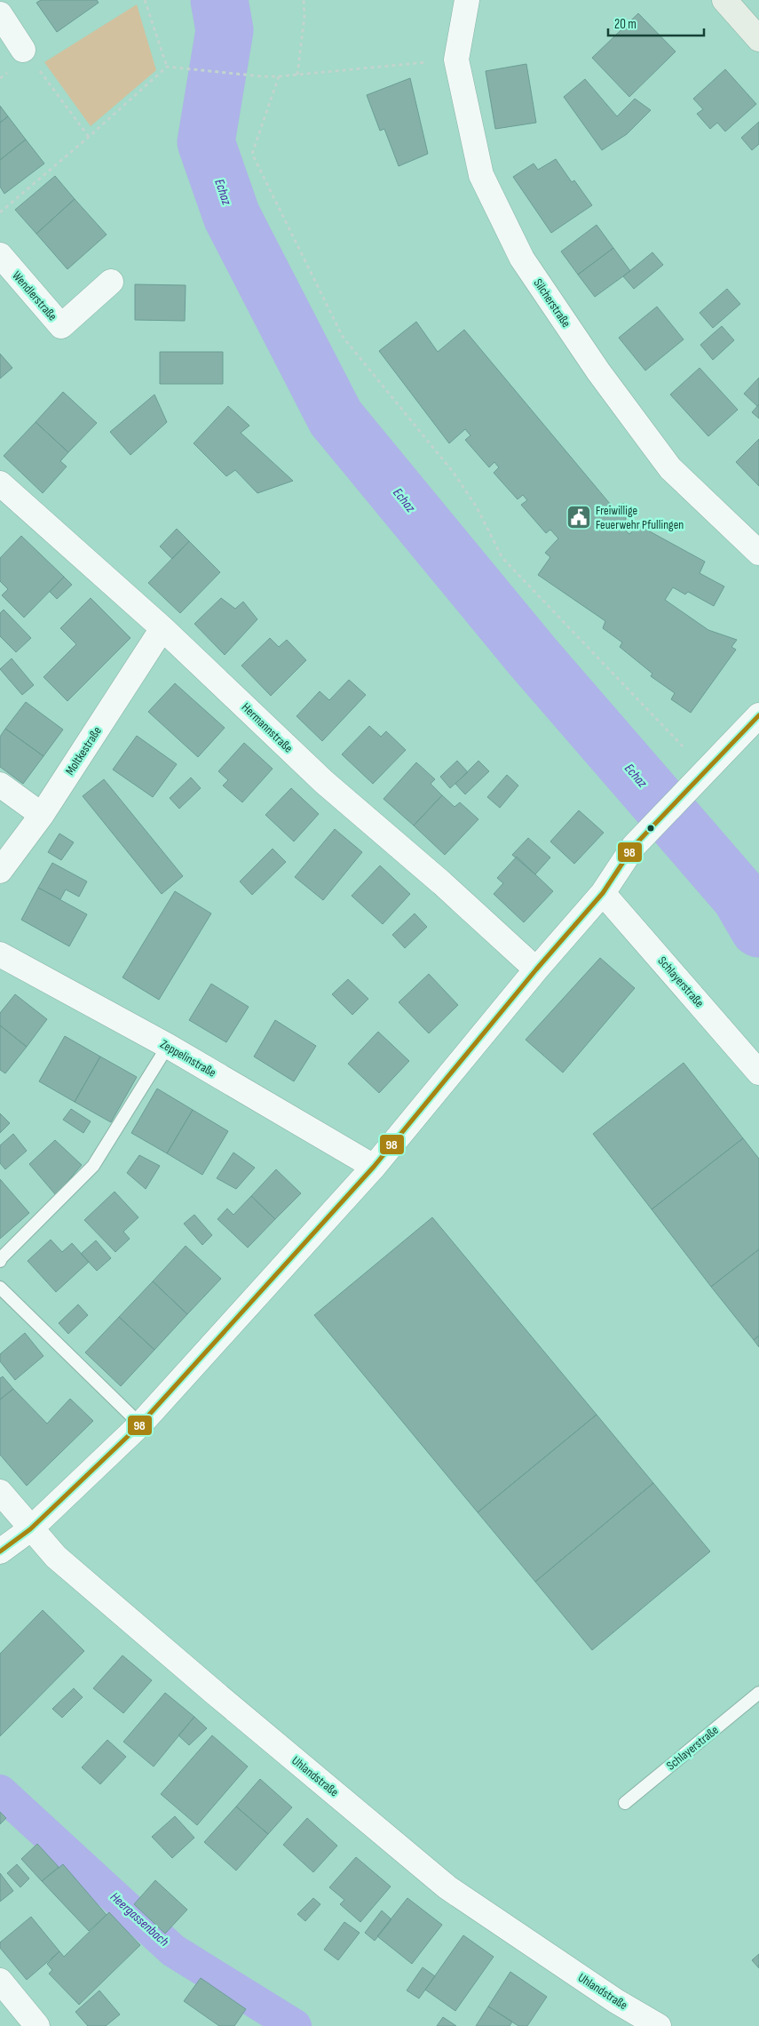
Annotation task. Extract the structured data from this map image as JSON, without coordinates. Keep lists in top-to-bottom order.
{
  "streets": {
    "street": [
      "Wendlerstraße",
      "Silcherstraße",
      "Hermannstraße",
      "Moltkestraße",
      "Schlayerstraße",
      "Zeppelinstraße",
      "Uhlandstraße"
    ]
  },
  "crossings": [
    ["Hermannstraße", "Moltkestraße"]
  ],
  "water": ["Echaz", "Heergassenbach"],
  "places": {
    "public building": ["Freiwillige Feuerwehr Pfullingen"]
  },
  "lines": ["transit line 98"],
  "scale_bar": "20 m"
}
